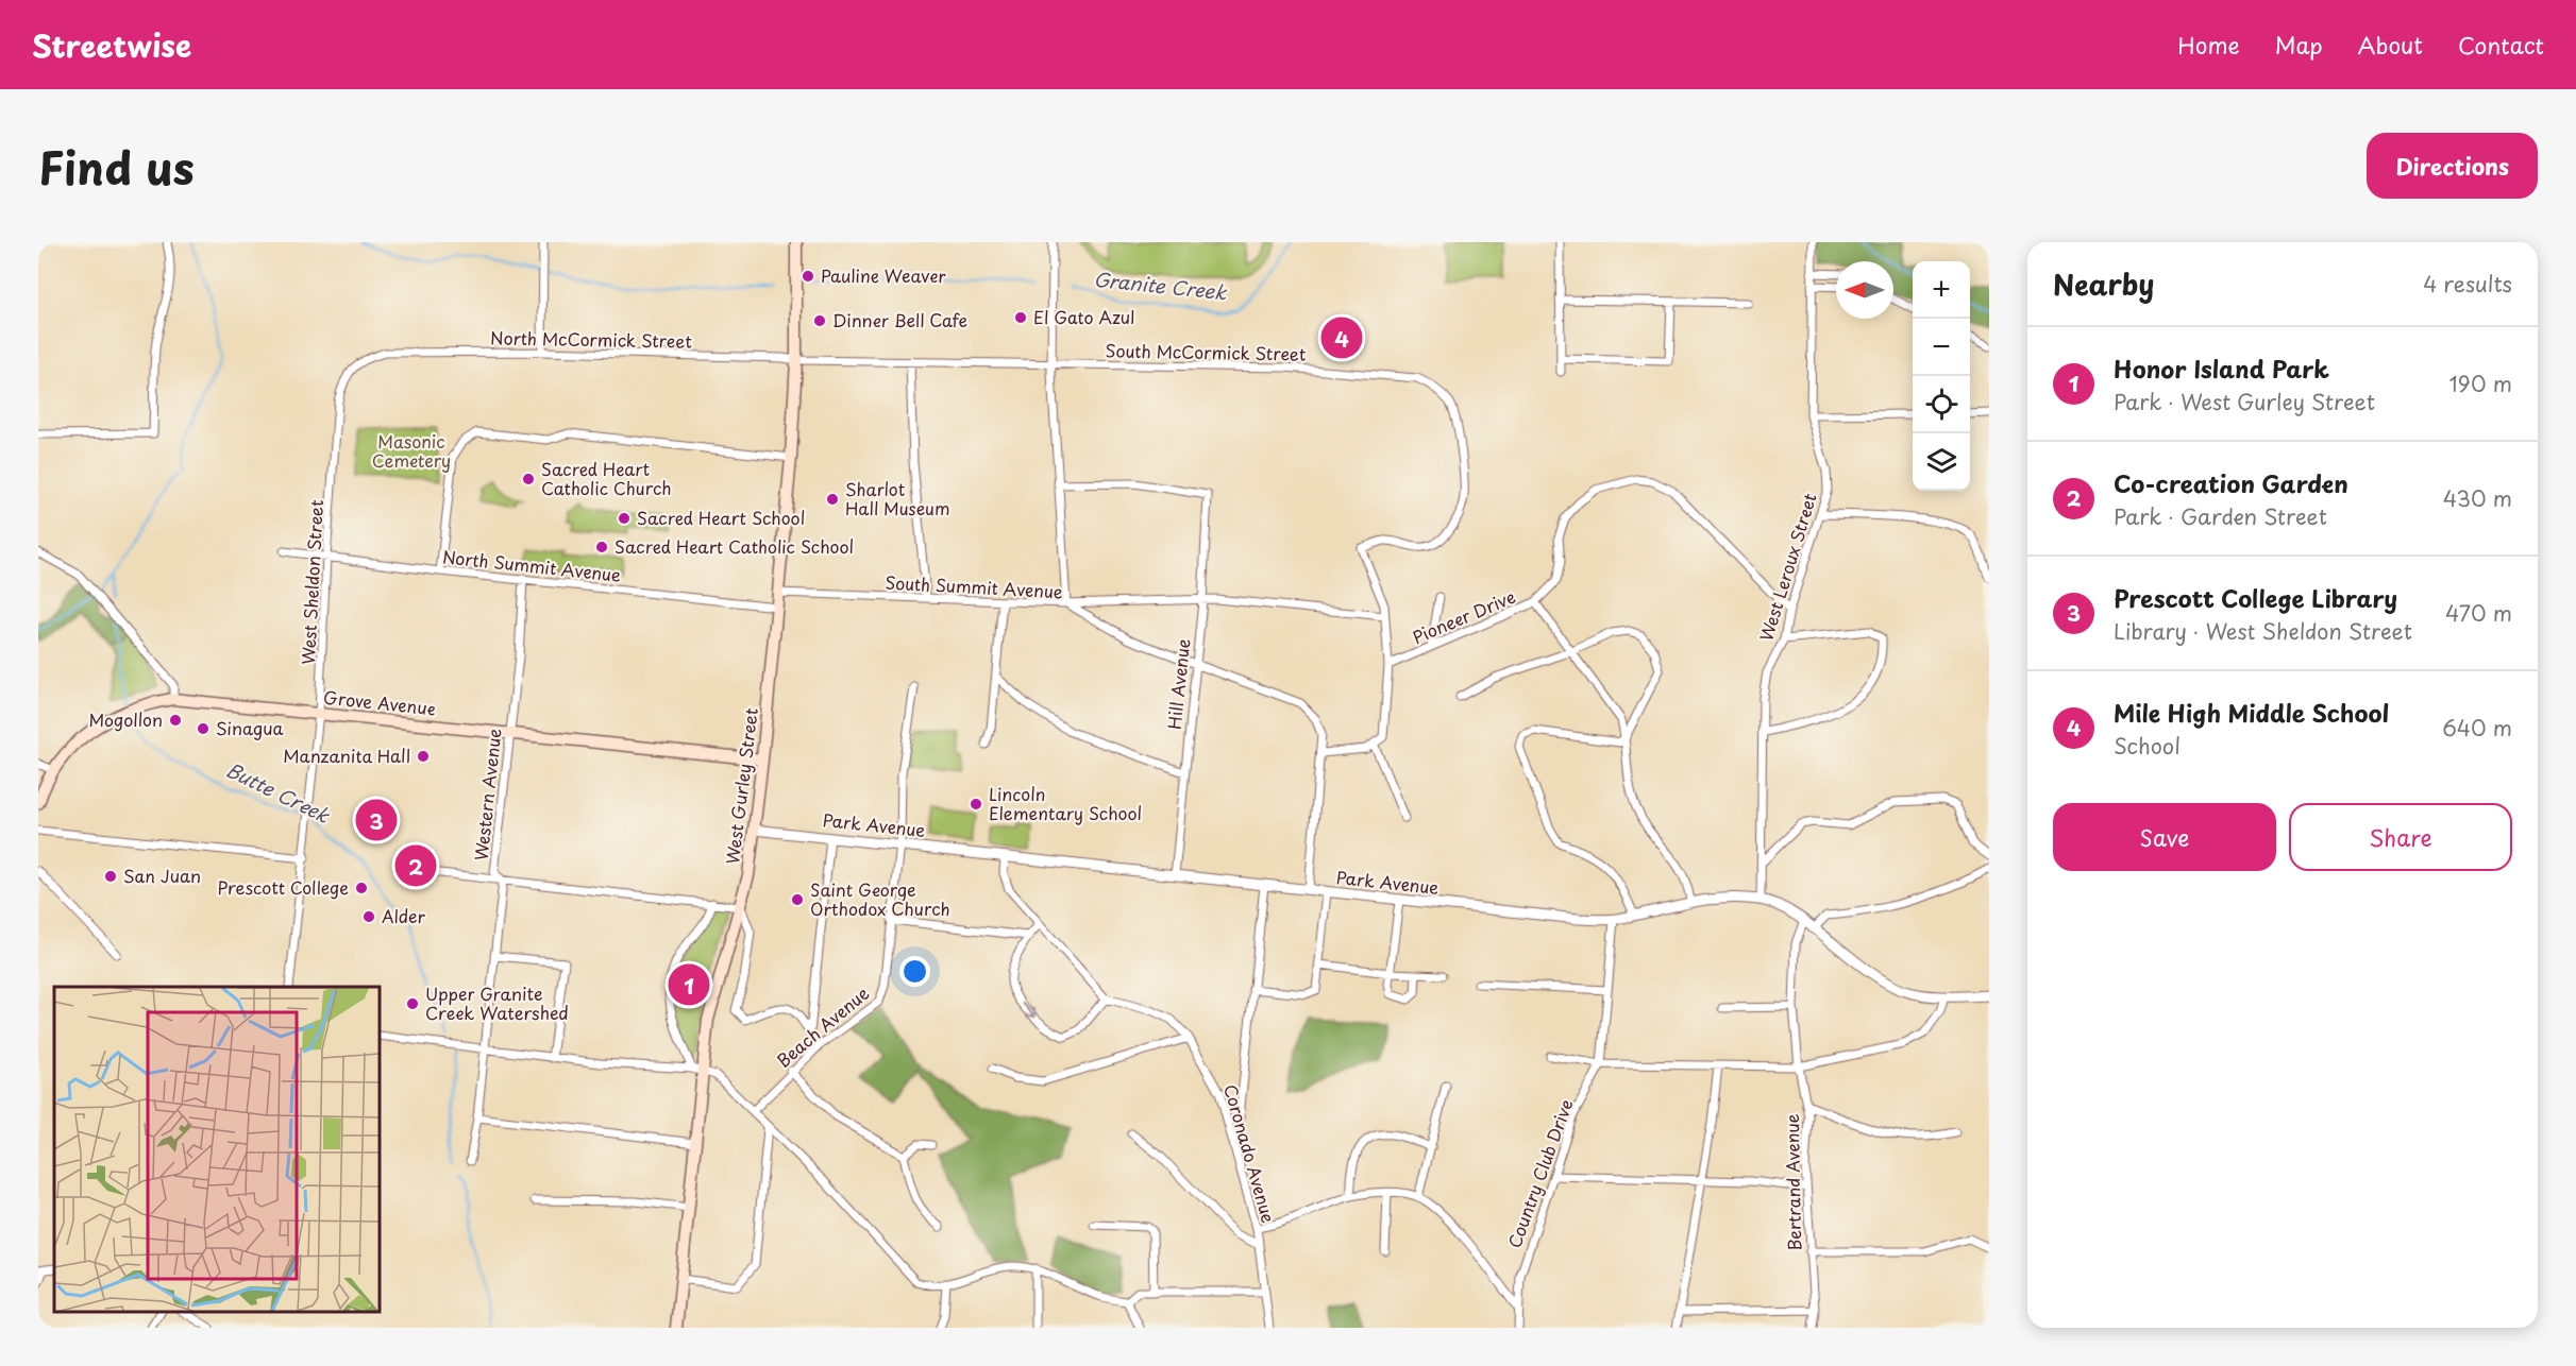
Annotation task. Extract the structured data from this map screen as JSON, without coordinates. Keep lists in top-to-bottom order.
{
  "streets": {
    "main road": ["Grove Avenue", "West Gurley Street"],
    "street": [
      "North McCormick Street",
      "South McCormick Street",
      "North Summit Avenue",
      "West Leroux Street",
      "West Sheldon Street",
      "South Summit Avenue",
      "Pioneer Drive",
      "Hill Avenue",
      "Western Avenue",
      "Park Avenue",
      "Beach Avenue",
      "Coronado Avenue",
      "Country Club Drive",
      "Bertrand Avenue"
    ]
  },
  "crossings": [
    ["North McCormick Street", "South McCormick Street"],
    ["North McCormick Street", "West Sheldon Street"],
    ["North McCormick Street", "West Gurley Street"],
    ["South McCormick Street", "West Gurley Street"],
    ["North Summit Avenue", "West Sheldon Street"],
    ["North Summit Avenue", "West Gurley Street"],
    ["North Summit Avenue", "Western Avenue"],
    ["West Leroux Street", "Pioneer Drive"],
    ["West Leroux Street", "Park Avenue"],
    ["West Sheldon Street", "Grove Avenue"],
    ["South Summit Avenue", "Hill Avenue"],
    ["South Summit Avenue", "West Gurley Street"],
    ["Hill Avenue", "Park Avenue"],
    ["Grove Avenue", "West Gurley Street"],
    ["Grove Avenue", "Western Avenue"],
    ["West Gurley Street", "Park Avenue"],
    ["Park Avenue", "Beach Avenue"],
    ["Park Avenue", "Country Club Drive"],
    ["Park Avenue", "Bertrand Avenue"]
  ],
  "water": ["Granite Creek", "Butte Creek"],
  "parks": ["Masonic Cemetery"],
  "places": [
    "Pauline Weaver",
    "El Gato Azul",
    "Dinner Bell Cafe",
    "Sacred Heart Catholic Church",
    "Sharlot Hall Museum",
    "Sacred Heart School",
    "Sacred Heart Catholic School",
    "Mogollon",
    "Sinagua",
    "Manzanita Hall",
    "Lincoln Elementary School",
    "San Juan",
    "Prescott College",
    "Saint George Orthodox Church",
    "Alder",
    "Upper Granite Creek Watershed"
  ],
  "north": "left",
  "page": {
    "header": "Streetwise",
    "nav": [
      "Home",
      "Map",
      "About",
      "Contact"
    ],
    "title": "Find us",
    "buttons": [
      "Directions",
      ["Save", "Share"]
    ],
    "heading": ["Nearby", "4 results"],
    "map_buttons": ["+", "−"],
    "pins": [
      "4",
      "3",
      "2",
      "1"
    ],
    "list": [
      {
        "mark": "1",
        "name": "Honor Island Park",
        "note": "Park · West Gurley Street",
        "value": "190 m"
      },
      {
        "mark": "2",
        "name": "Co-creation Garden",
        "note": "Park · Garden Street",
        "value": "430 m"
      },
      {
        "mark": "3",
        "name": "Prescott College Library",
        "note": "Library · West Sheldon Street",
        "value": "470 m"
      },
      {
        "mark": "4",
        "name": "Mile High Middle School",
        "note": "School",
        "value": "640 m"
      }
    ]
  }
}
